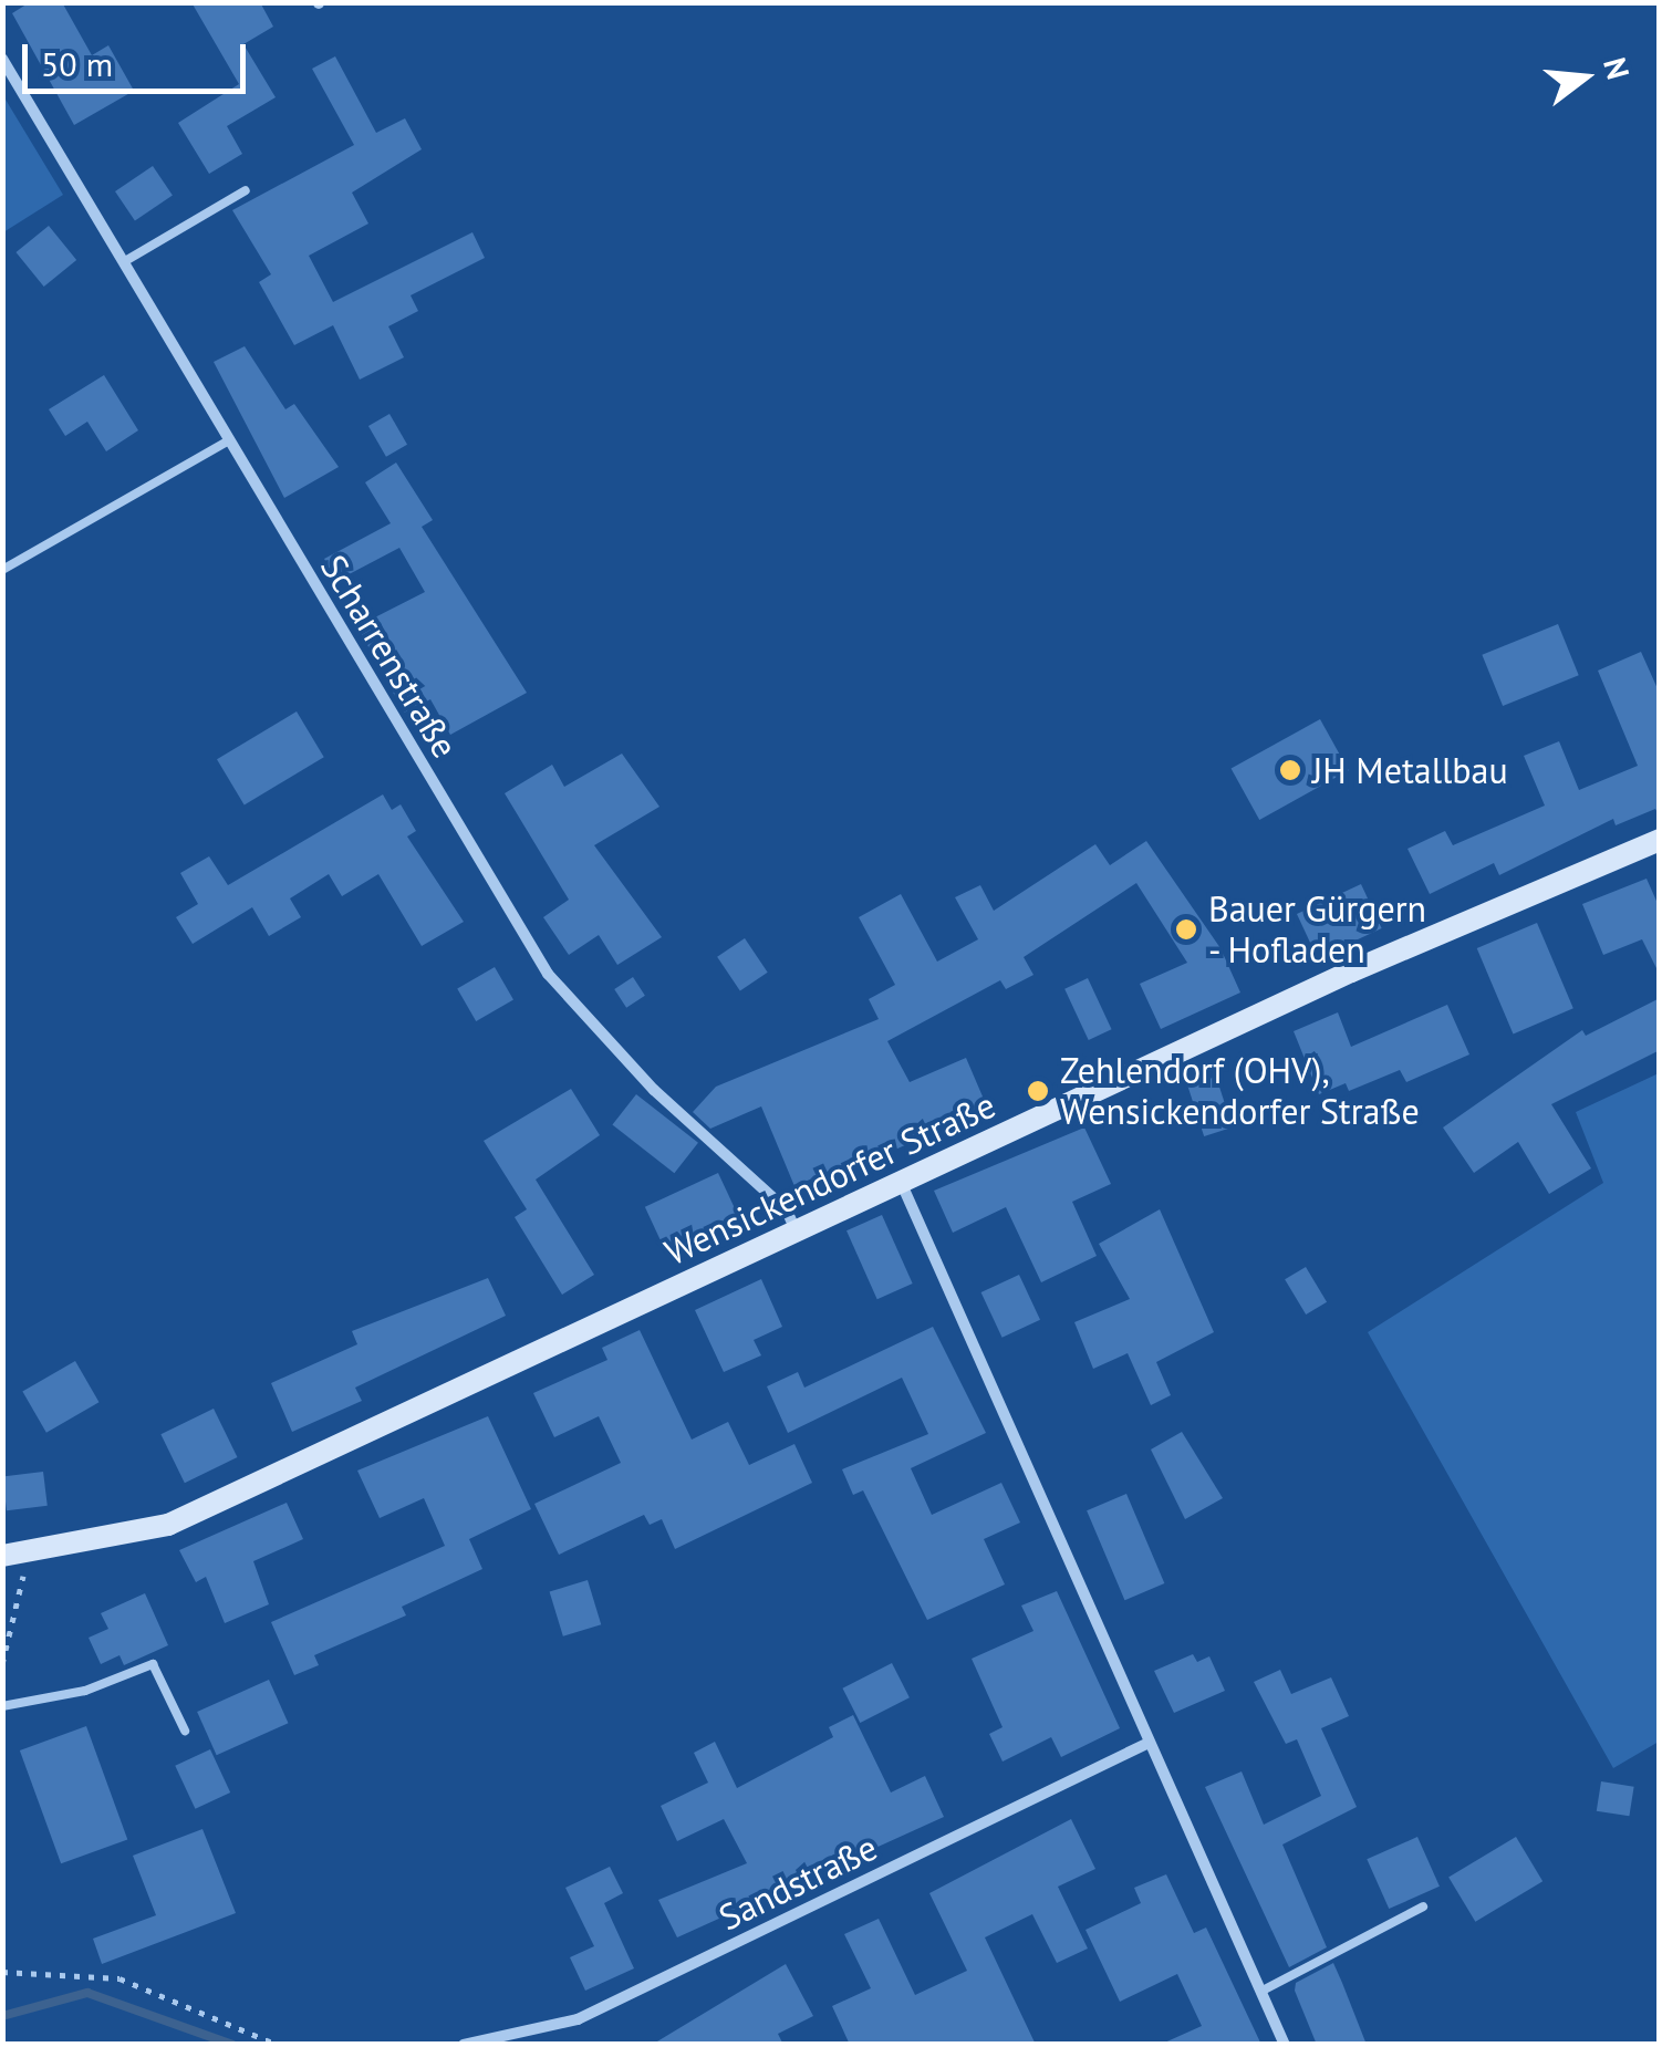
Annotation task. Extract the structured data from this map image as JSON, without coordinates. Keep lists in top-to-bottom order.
{
  "streets": {
    "main road": ["Wensickendorfer Straße"],
    "street": ["Scharrenstraße", "Sandstraße"]
  },
  "crossings": [
    ["Scharrenstraße", "Wensickendorfer Straße"]
  ],
  "places": ["JH Metallbau", "Bauer Gürgern - Hofladen", "Zehlendorf (OHV), Wensickendorfer Straße"],
  "scale_bar": "50 m",
  "north": "right"
}
